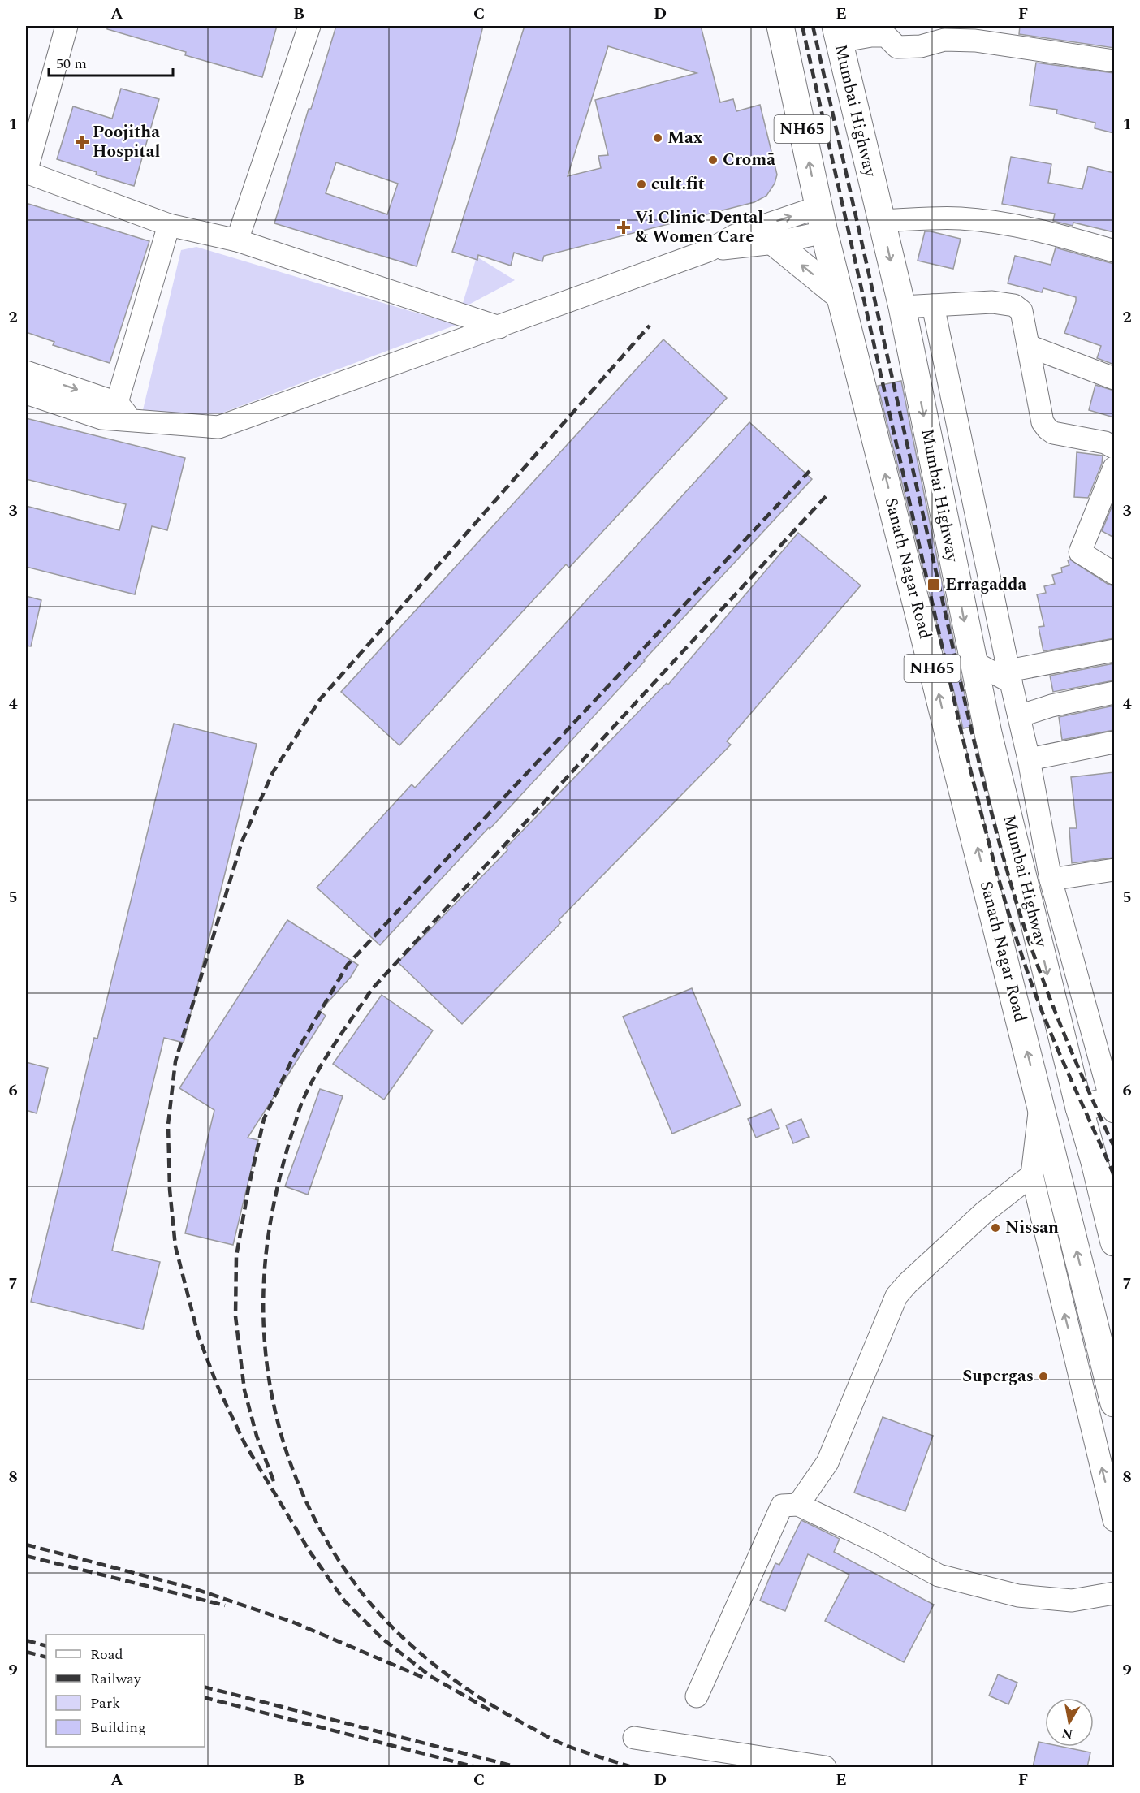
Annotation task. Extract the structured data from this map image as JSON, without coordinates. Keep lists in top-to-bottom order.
{
  "streets": {
    "main road": ["Mumbai Highway", "NH65", "Sanath Nagar Road"]
  },
  "crossings": [
    ["Mumbai Highway", "NH65"],
    ["NH65", "Sanath Nagar Road"]
  ],
  "one_way": ["Mumbai Highway", "Sanath Nagar Road"],
  "places": {
    "other": [
      "Max",
      "Cromā",
      "cult.fit",
      "Nissan",
      "Supergas"
    ],
    "health": ["Poojitha Hospital", "Vi Clinic Dental & Women Care"],
    "transit": ["Erragadda"]
  },
  "legend": [
    "Road",
    "Railway",
    "Park",
    "Building"
  ],
  "scale_bar": "50 m",
  "north": "bottom",
  "grid": {
    "columns": [
      "A",
      "B",
      "C",
      "D",
      "E",
      "F"
    ],
    "rows": [
      "1",
      "2",
      "3",
      "4",
      "5",
      "6",
      "7",
      "8",
      "9"
    ]
  }
}
